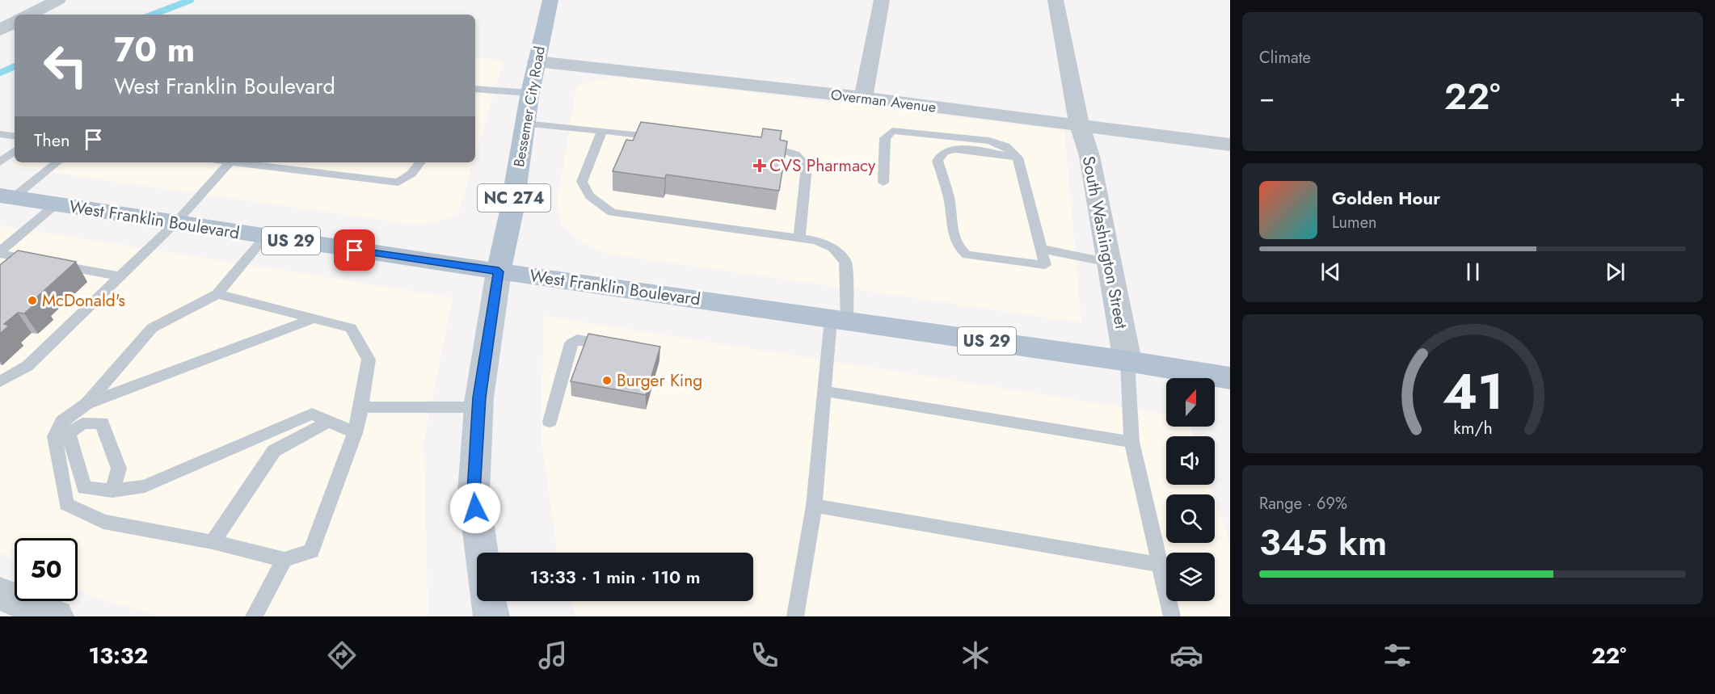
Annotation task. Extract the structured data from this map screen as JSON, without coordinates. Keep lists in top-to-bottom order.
{
  "streets": {
    "main road": [
      "Bessemer City Road",
      "NC 274",
      "West Franklin Boulevard",
      "US 29"
    ],
    "street": ["Overman Avenue", "South Washington Street"]
  },
  "crossings": [
    ["Overman Avenue", "Bessemer City Road"],
    ["Overman Avenue", "South Washington Street"],
    ["Bessemer City Road", "West Franklin Boulevard"],
    ["West Franklin Boulevard", "South Washington Street"]
  ],
  "places": {
    "health": ["CVS Pharmacy"],
    "other": ["McDonald's", "Burger King"]
  },
  "north": "top",
  "page": {
    "tile": [
      "Climate",
      ["Range · 69%", "345 km"]
    ],
    "turn": ["70 m", "West Franklin Boulevard"],
    "heat": ["−", "22°", "+"],
    "then": "Then",
    "song": ["Golden Hour", "Lumen"],
    "limit": "50",
    "trip": "13:33 · 1 min · 110 m",
    "tabs": ["13:32", "22°"],
    "gauge": ["41", "km/h"]
  }
}
